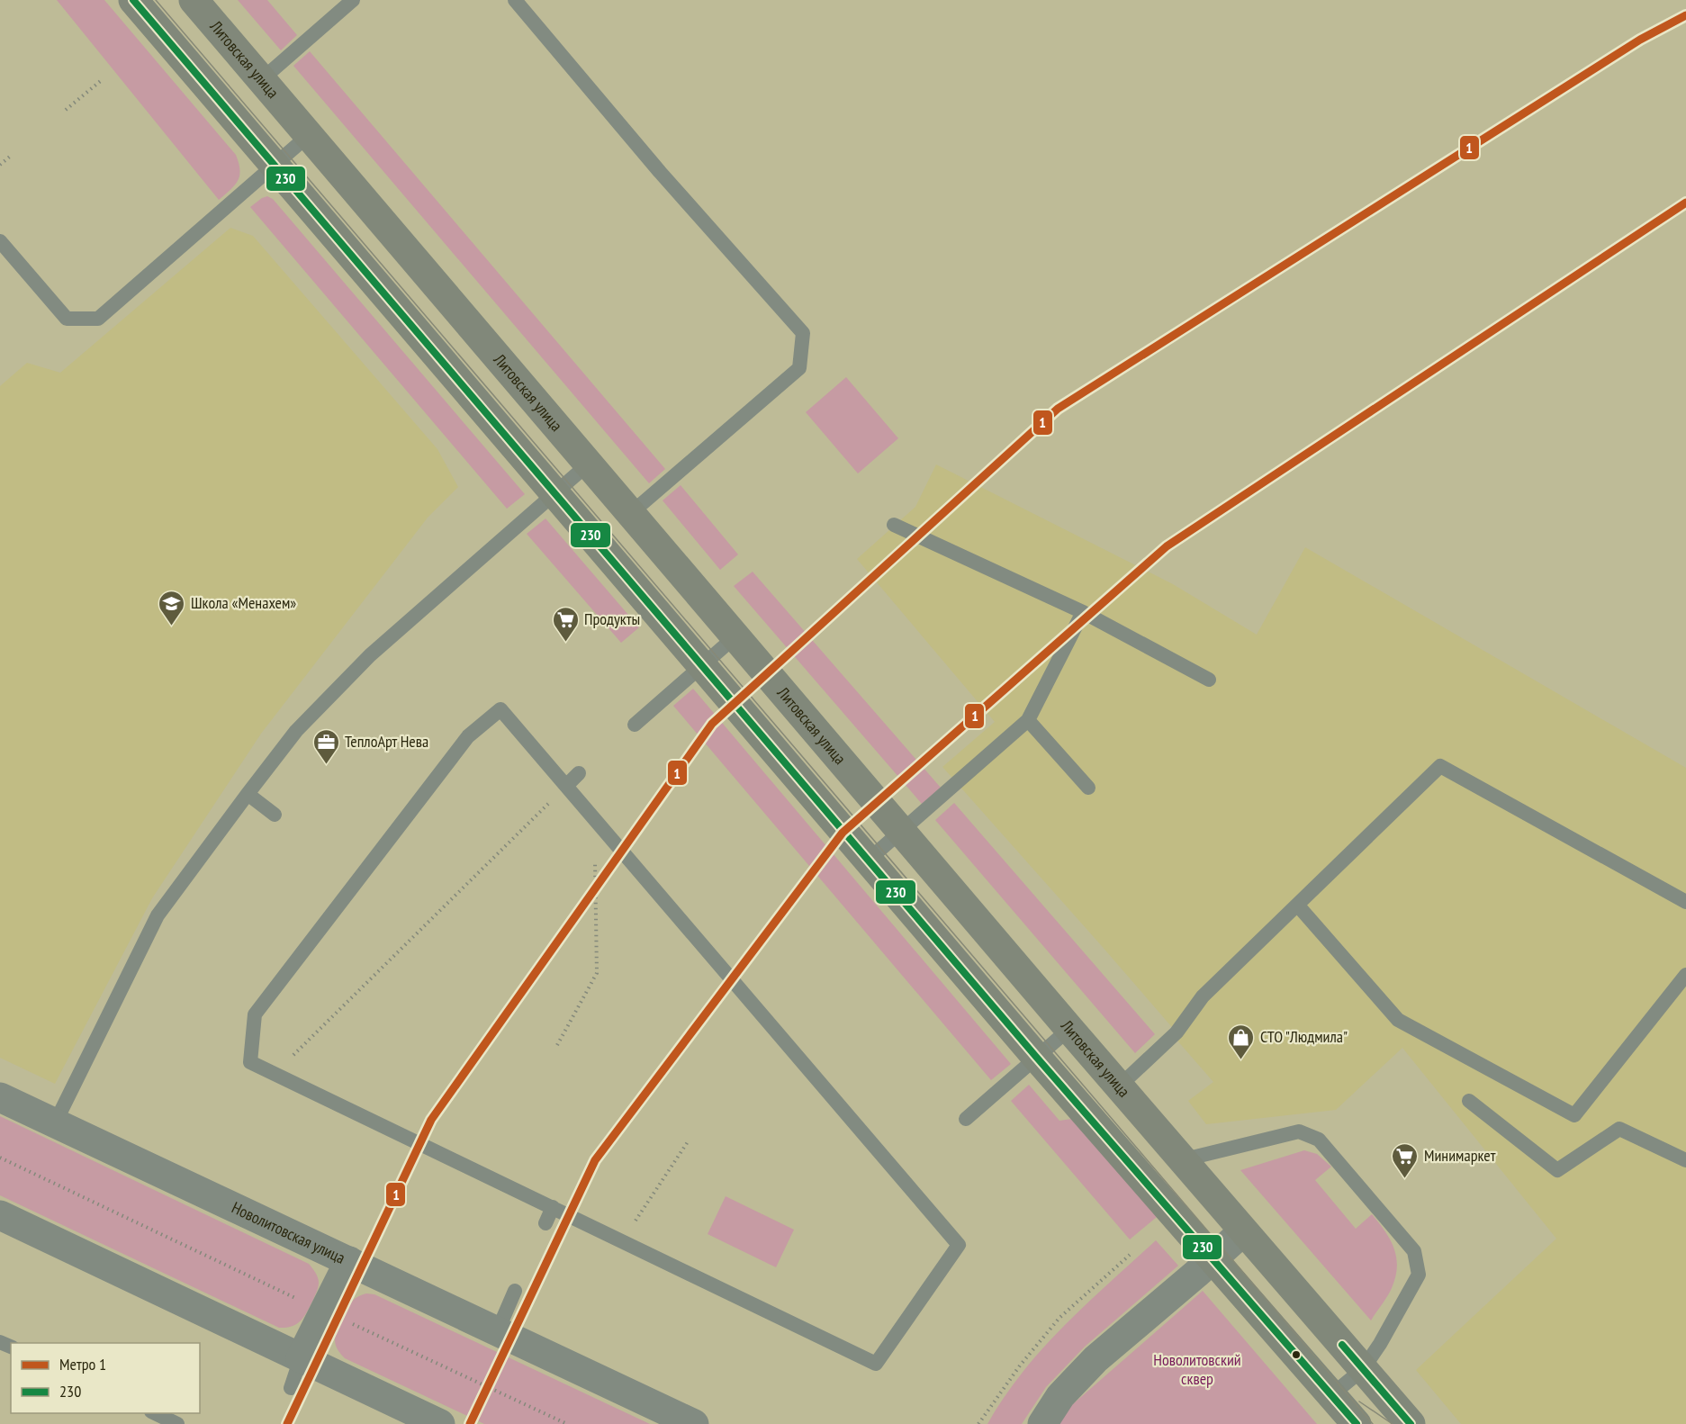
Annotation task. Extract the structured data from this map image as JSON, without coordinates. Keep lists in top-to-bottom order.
{
  "streets": {
    "street": ["Литовская улица", "Новолитовская улица"]
  },
  "parks": ["Новолитовский сквер"],
  "places": {
    "school or university": ["Школа «Менахем»"],
    "supermarket": ["Продукты", "Минимаркет"],
    "office": ["ТеплоАрт Нева"],
    "shop": ["СТО \"Людмила\""]
  },
  "lines": ["transit line 230", "metro line 1"],
  "legend": ["Метро 1", "230"]
}
